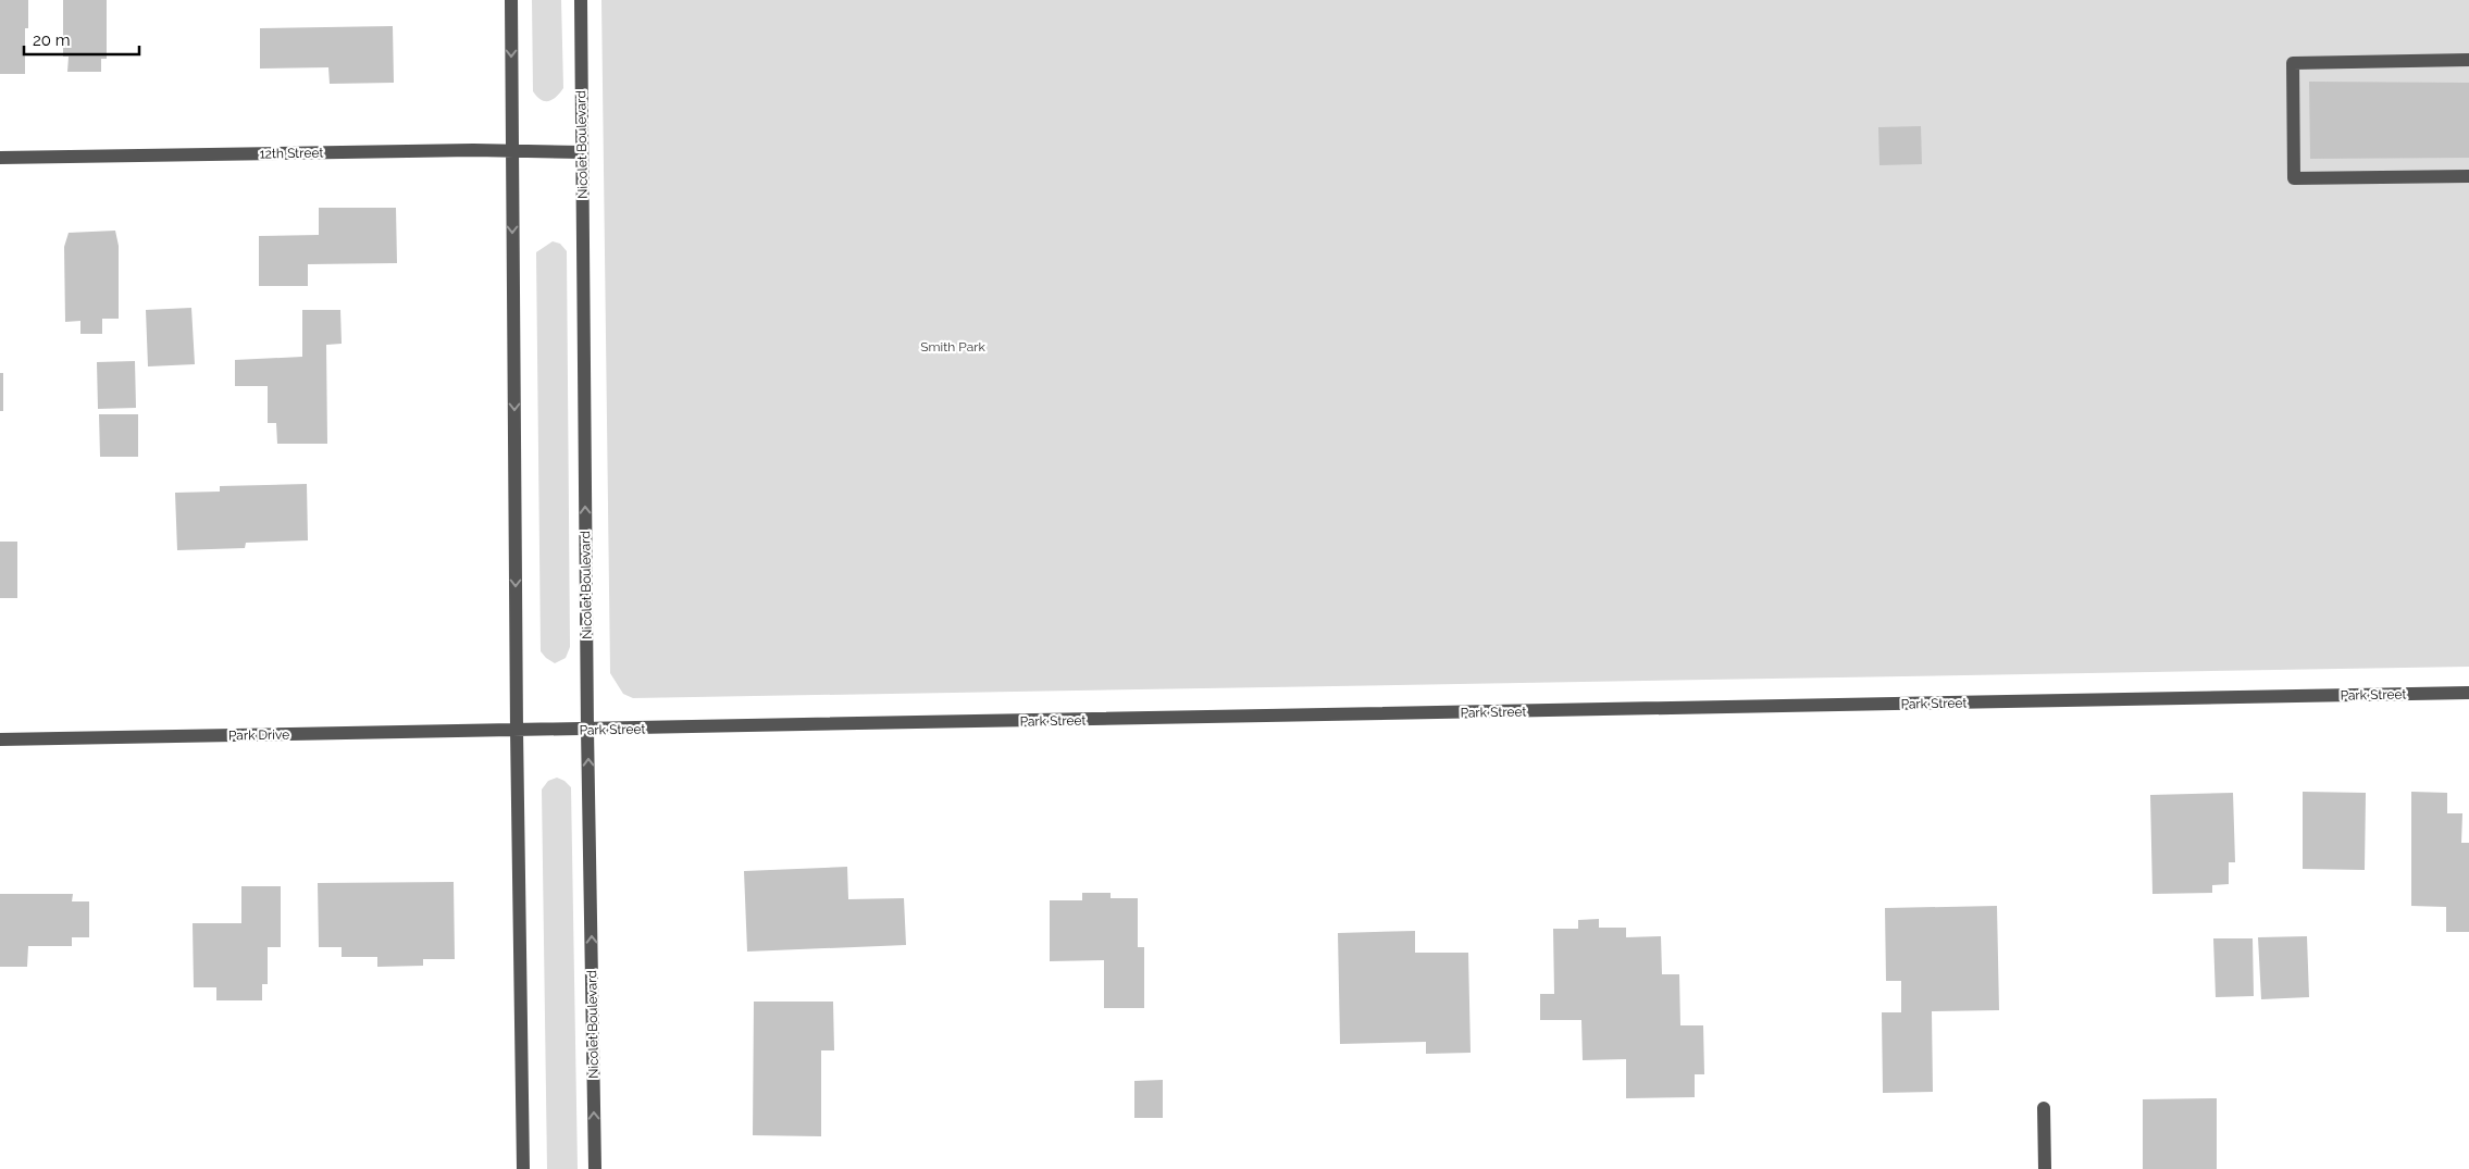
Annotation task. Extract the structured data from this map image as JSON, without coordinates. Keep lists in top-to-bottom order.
{
  "streets": {
    "street": [
      "Nicolet Boulevard",
      "12th Street",
      "Park Street",
      "Park Drive"
    ]
  },
  "crossings": [
    ["Nicolet Boulevard", "12th Street"],
    ["Nicolet Boulevard", "Park Street"],
    ["Park Street", "Park Drive"]
  ],
  "parks": ["Smith Park"],
  "scale_bar": "20 m"
}
